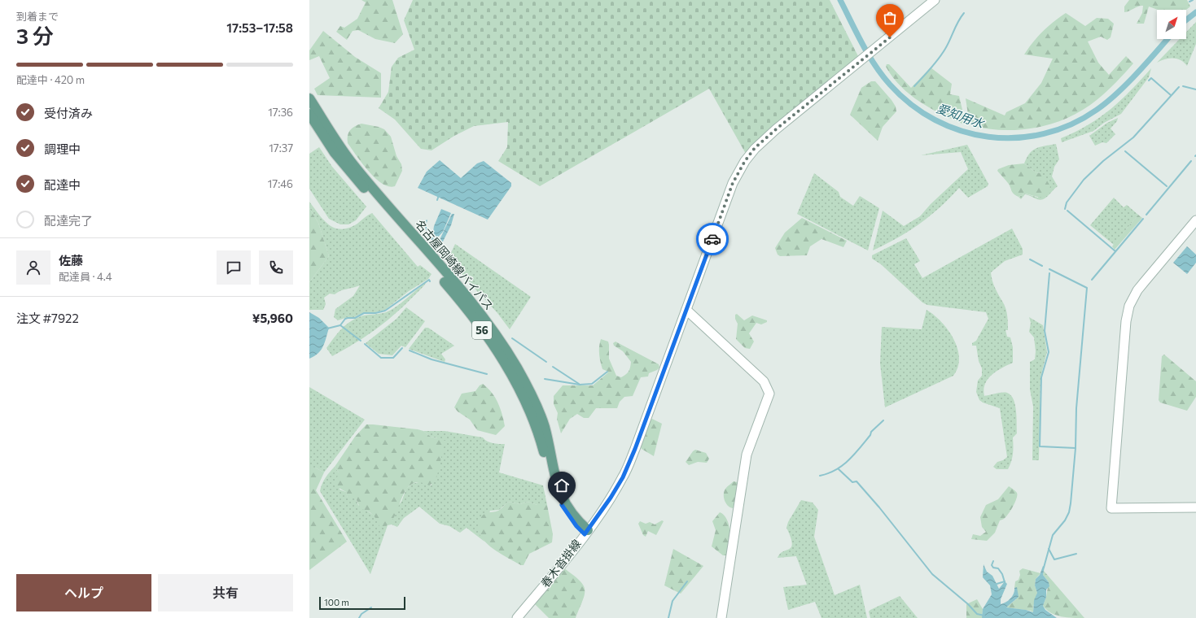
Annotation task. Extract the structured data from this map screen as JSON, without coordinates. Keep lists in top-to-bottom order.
{
  "streets": {
    "main road": ["名古屋岡崎線バイパス", "56", "春木沓掛線"]
  },
  "crossings": [
    ["名古屋岡崎線バイパス", "春木沓掛線"]
  ],
  "water": ["愛知用水"],
  "scale_bar": "100 m",
  "north": "top right",
  "page": {
    "heading": ["3 分", "到着まで", "17:53–17:58"],
    "panel": [
      "佐藤",
      "配達員 · 4.4",
      "注文 #7922",
      "¥5,960"
    ],
    "bar": "配達中 · 420 m",
    "list": [
      ["受付済み", "17:36"],
      ["調理中", "17:37"],
      ["配達中", "17:46"],
      "配達完了"
    ],
    "buttons": ["ヘルプ", "共有"],
    "scale": "100 m"
  }
}
